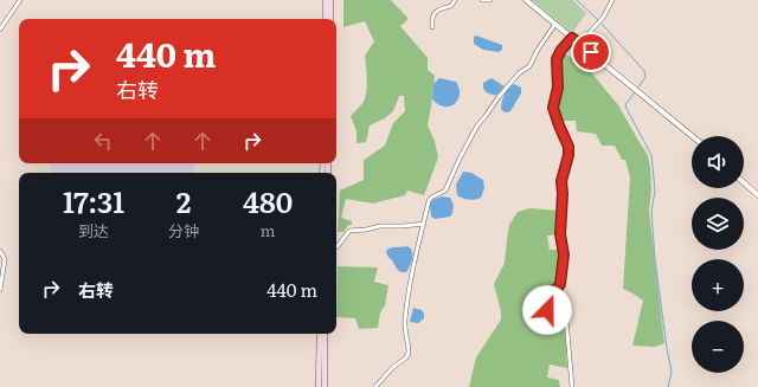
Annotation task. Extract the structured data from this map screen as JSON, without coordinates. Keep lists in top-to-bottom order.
{
  "page": {
    "turn": ["440 m", "右转"],
    "map_buttons": ["+", "−"],
    "eta": [
      "17:31",
      "到达",
      "2",
      "分钟",
      "480",
      "m"
    ],
    "list": [
      {
        "name": "右转",
        "value": "440 m"
      }
    ]
  }
}
